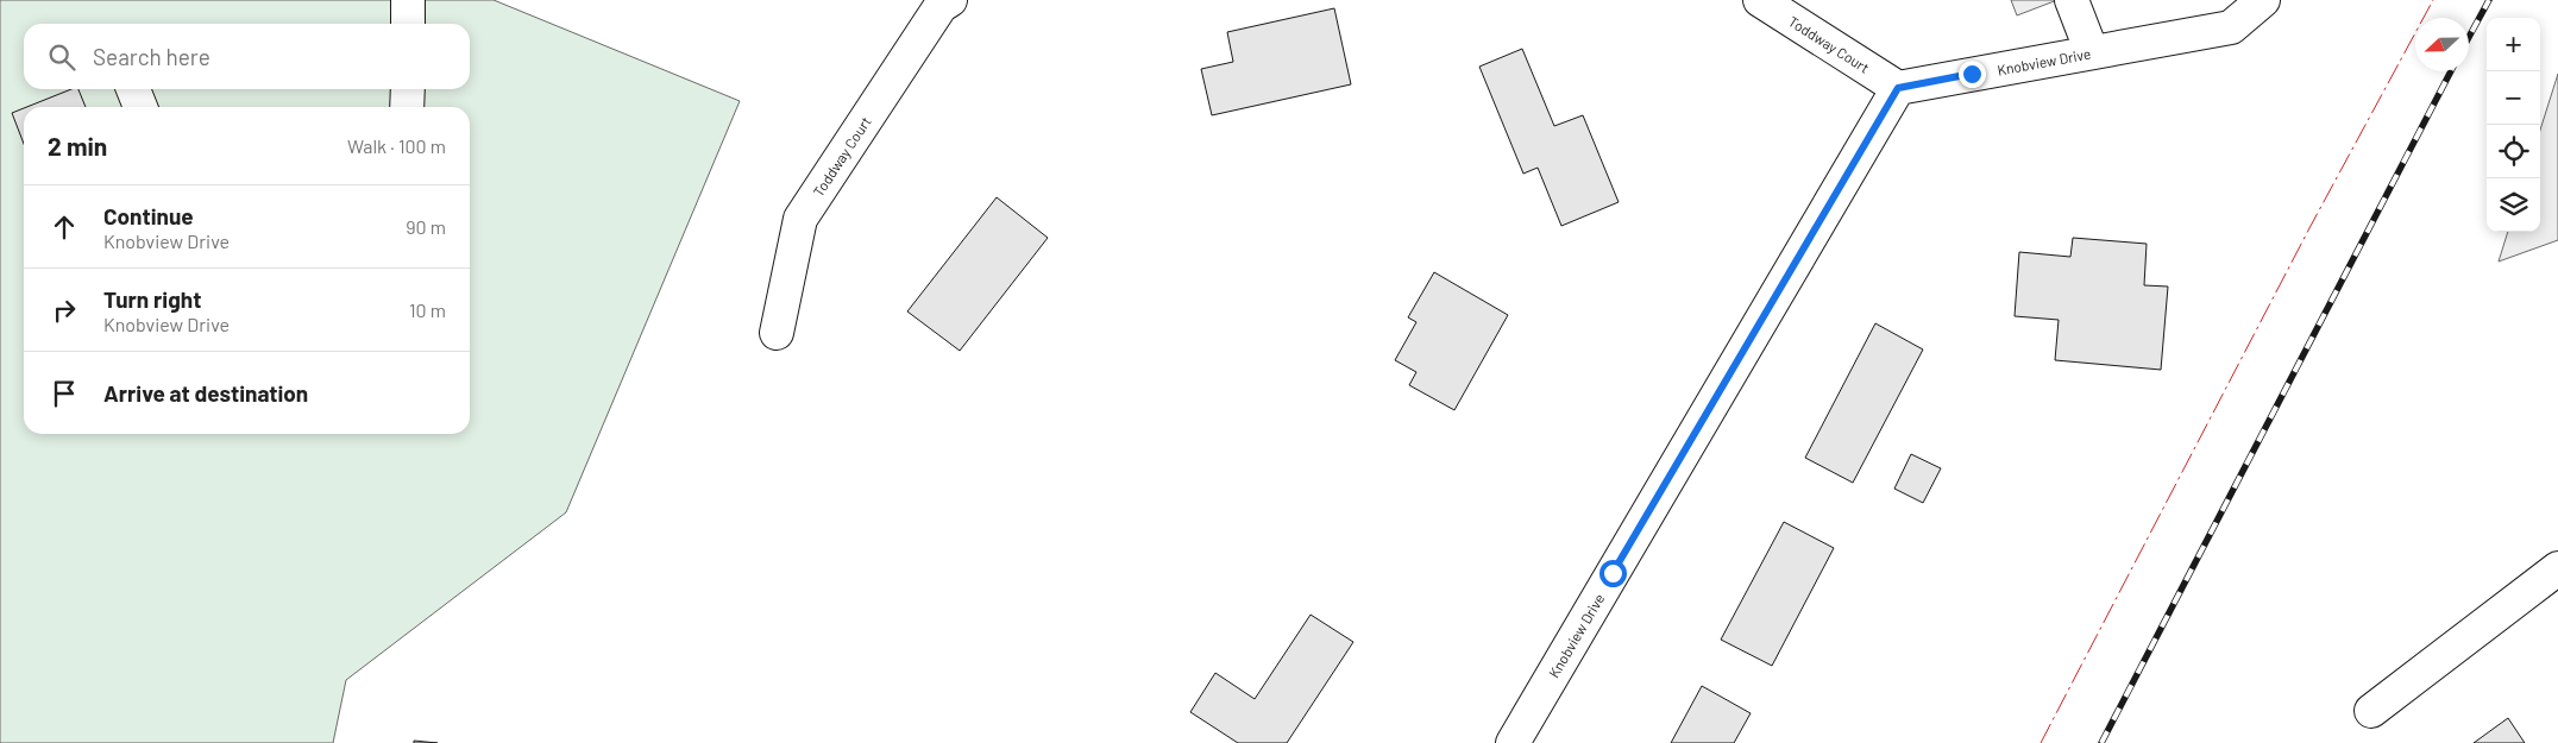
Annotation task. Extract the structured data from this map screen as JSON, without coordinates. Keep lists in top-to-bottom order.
{
  "streets": {
    "street": ["Toddway Court", "Knobview Drive"]
  },
  "crossings": [
    ["Toddway Court", "Knobview Drive"]
  ],
  "north": "left",
  "page": {
    "map_buttons": ["+", "−"],
    "search": "Search here",
    "heading": ["2 min", "Walk · 100 m"],
    "list": [
      ["Continue", "Knobview Drive", "90 m"],
      ["Turn right", "Knobview Drive", "10 m"],
      "Arrive at destination"
    ]
  }
}
